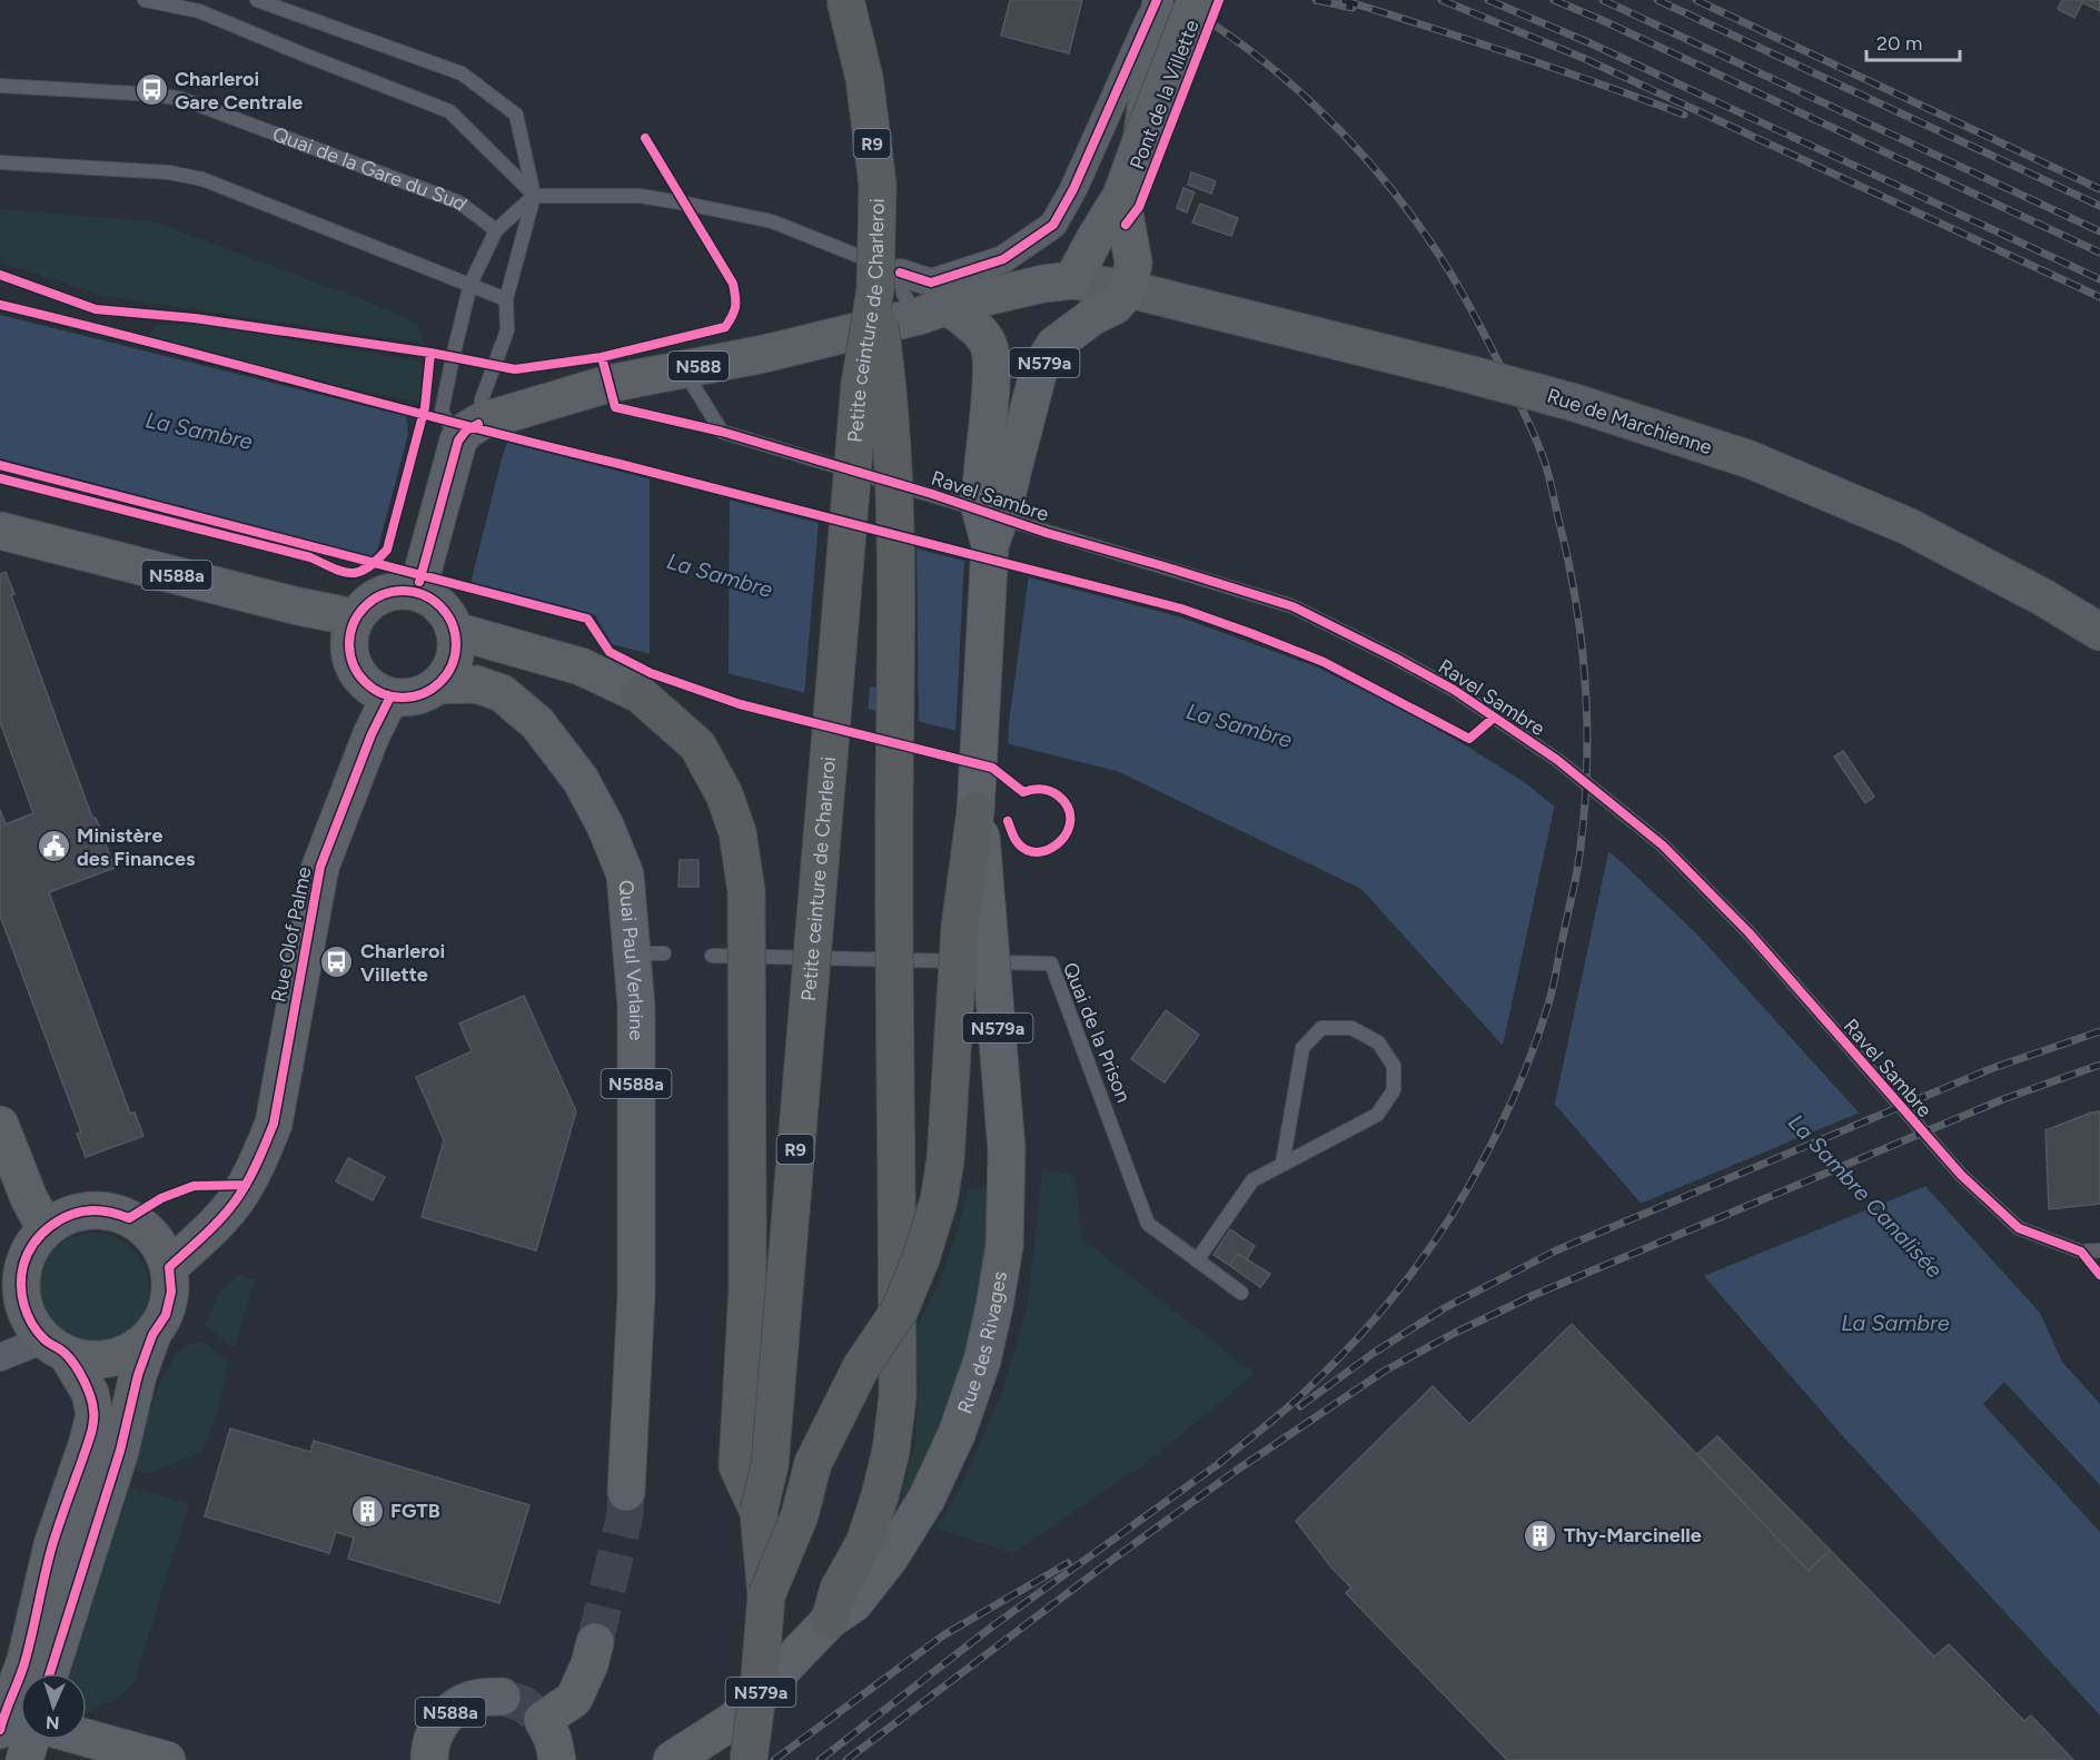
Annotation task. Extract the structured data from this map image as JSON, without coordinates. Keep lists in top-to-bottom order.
{
  "streets": {
    "highway": ["R9", "Petite ceinture de Charleroi"],
    "main road": [
      "Pont de la Villette",
      "N579a",
      "N588",
      "Rue de Marchienne",
      "N588a",
      "Rue Olof Palme",
      "Quai Paul Verlaine",
      "Rue des Rivages"
    ],
    "lane": ["Quai de la Gare du Sud", "Ravel Sambre", "Quai de la Prison"]
  },
  "crossings": [
    ["Pont de la Villette", "Petite ceinture de Charleroi"],
    ["Pont de la Villette", "N588"],
    ["Pont de la Villette", "Rue de Marchienne"],
    ["N579a", "N588"],
    ["N579a", "Rue de Marchienne"],
    ["N579a", "Rue des Rivages"],
    ["N588", "Rue de Marchienne"],
    ["N588", "Ravel Sambre"],
    ["N588a", "Rue Olof Palme"],
    ["N588a", "Quai Paul Verlaine"],
    ["Rue Olof Palme", "Quai Paul Verlaine"]
  ],
  "water": ["La Sambre", "La Sambre Canalisée"],
  "places": {
    "bus stop": ["Charleroi Gare Centrale", "Charleroi Villette"],
    "public building": ["Ministère des Finances"],
    "building": ["FGTB", "Thy-Marcinelle"]
  },
  "scale_bar": "20 m",
  "north": "bottom"
}
